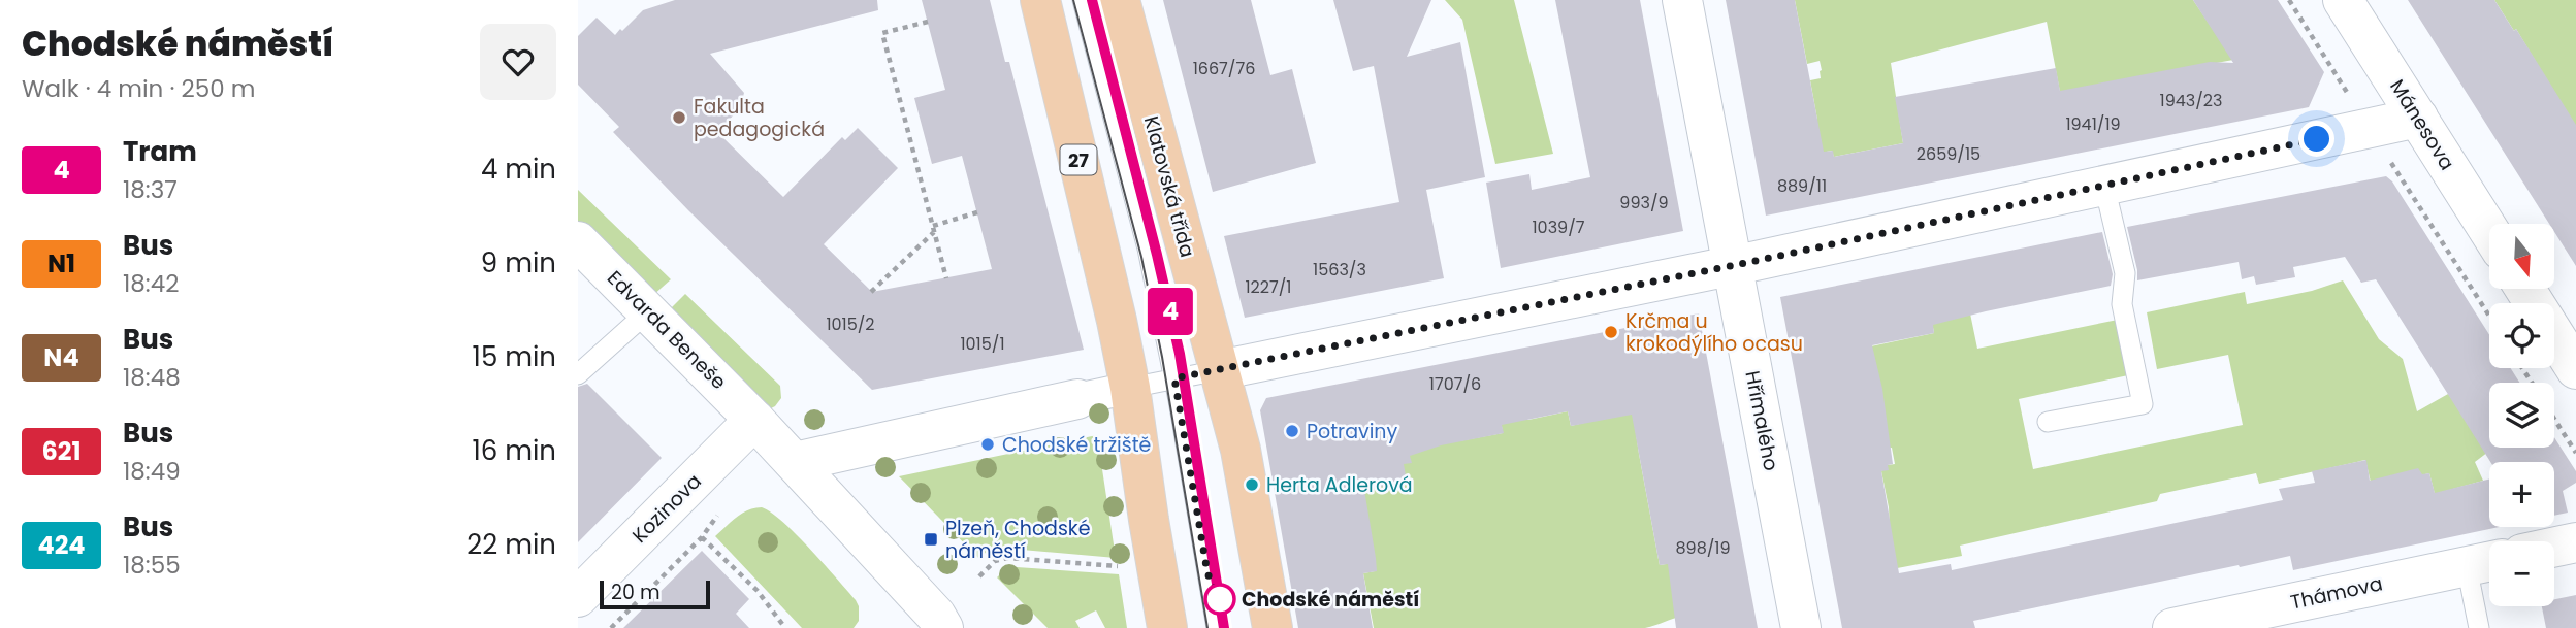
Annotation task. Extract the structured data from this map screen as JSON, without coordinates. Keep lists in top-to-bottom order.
{
  "streets": {
    "main road": ["27", "Klatovská třída"],
    "street": [
      "Mánesova",
      "Edvarda Beneše",
      "Hřímalého",
      "Kozinova",
      "Thámova"
    ]
  },
  "crossings": [
    ["Edvarda Beneše", "Kozinova"]
  ],
  "places": {
    "other": [
      "Fakulta pedagogická",
      "Krčma u krokodýlího ocasu",
      "Potraviny",
      "Chodské tržiště",
      "Herta Adlerová",
      "Chodské náměstí"
    ],
    "transit": ["Plzeň, Chodské náměstí"]
  },
  "lines": ["tram line 4"],
  "house_numbers": [
    "1667/76",
    "1943/23",
    "1941/19",
    "2659/15",
    "889/11",
    "993/9",
    "1039/7",
    "1563/3",
    "1227/1",
    "1015/2",
    "1015/1",
    "1707/6",
    "898/19"
  ],
  "scale_bar": "20 m",
  "north": "bottom",
  "page": {
    "heading": ["Chodské náměstí", "Walk · 4 min · 250 m"],
    "on_map": "4",
    "list": [
      {
        "mark": "4",
        "name": "Tram",
        "note": "18:37",
        "value": "4 min"
      },
      {
        "mark": "N1",
        "name": "Bus",
        "note": "18:42",
        "value": "9 min"
      },
      {
        "mark": "N4",
        "name": "Bus",
        "note": "18:48",
        "value": "15 min"
      },
      {
        "mark": "621",
        "name": "Bus",
        "note": "18:49",
        "value": "16 min"
      },
      {
        "mark": "424",
        "name": "Bus",
        "note": "18:55",
        "value": "22 min"
      }
    ],
    "map_buttons": ["+", "−"],
    "scale": "20 m"
  }
}
